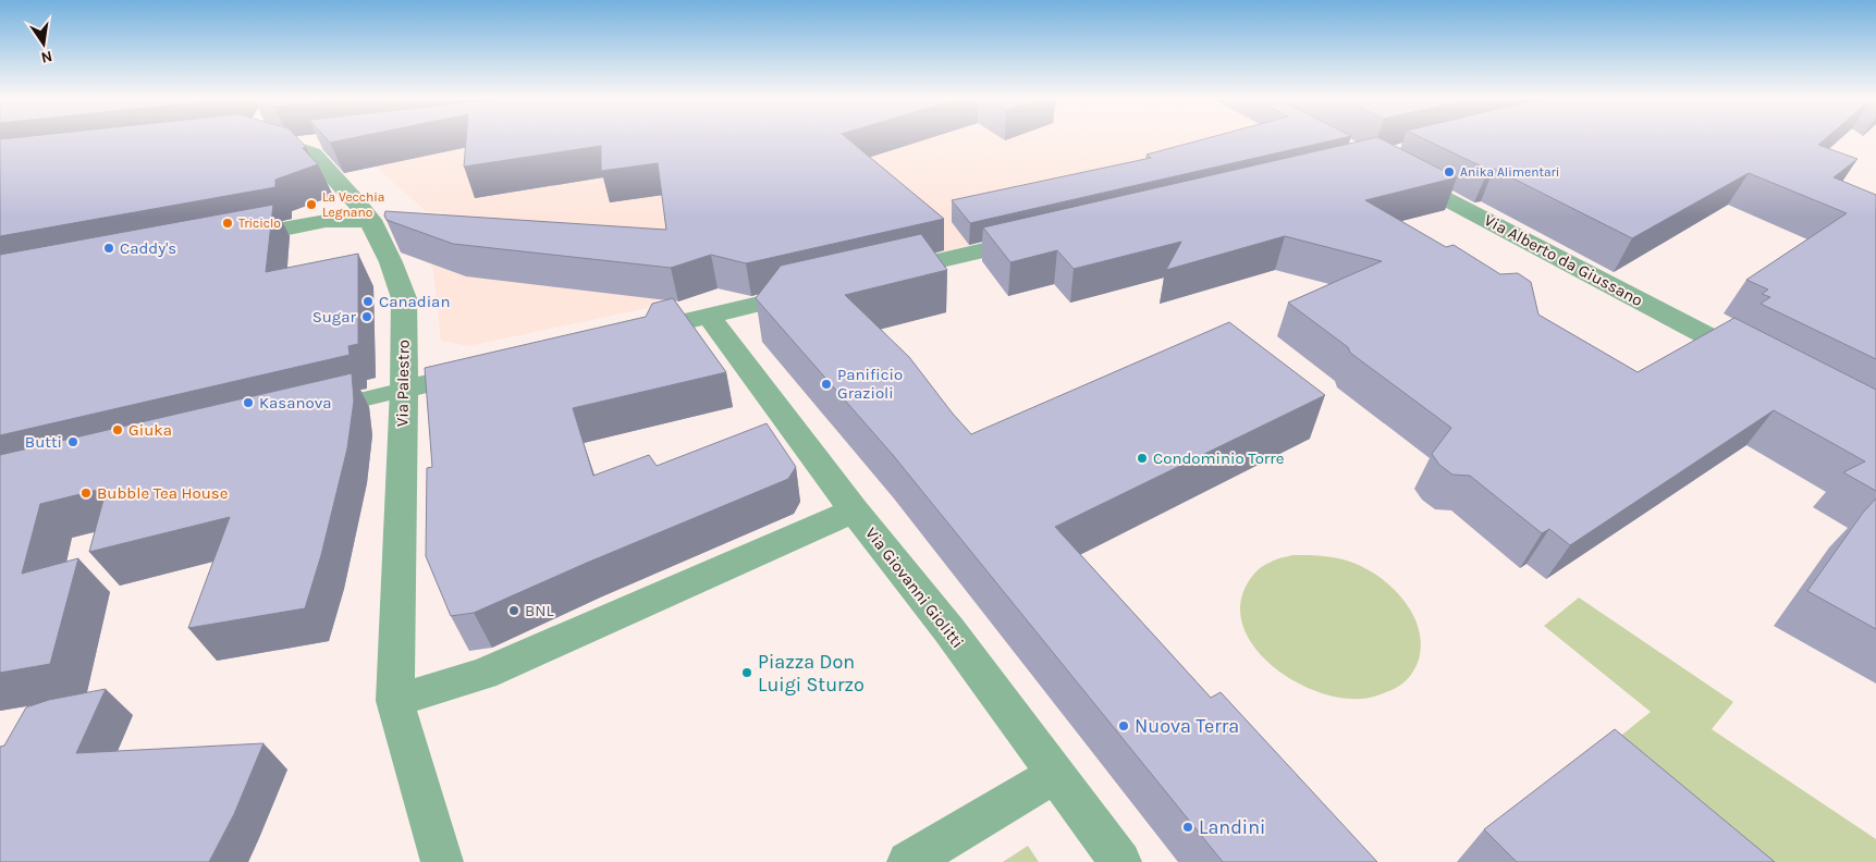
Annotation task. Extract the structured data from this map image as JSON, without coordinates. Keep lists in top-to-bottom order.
{
  "streets": {
    "street": ["Via Alberto da Giussano", "Via Palestro", "Via Giovanni Giolitti"]
  },
  "places": [
    "Anika Alimentari",
    "La Vecchia Legnano",
    "Triciclo",
    "Caddy's",
    "Canadian",
    "Sugar",
    "Panificio Grazioli",
    "Kasanova",
    "Giuka",
    "Butti",
    "Condominio Torre",
    "Bubble Tea House",
    "BNL",
    "Piazza Don Luigi Sturzo",
    "Nuova Terra",
    "Landini"
  ],
  "north": "bottom"
}
